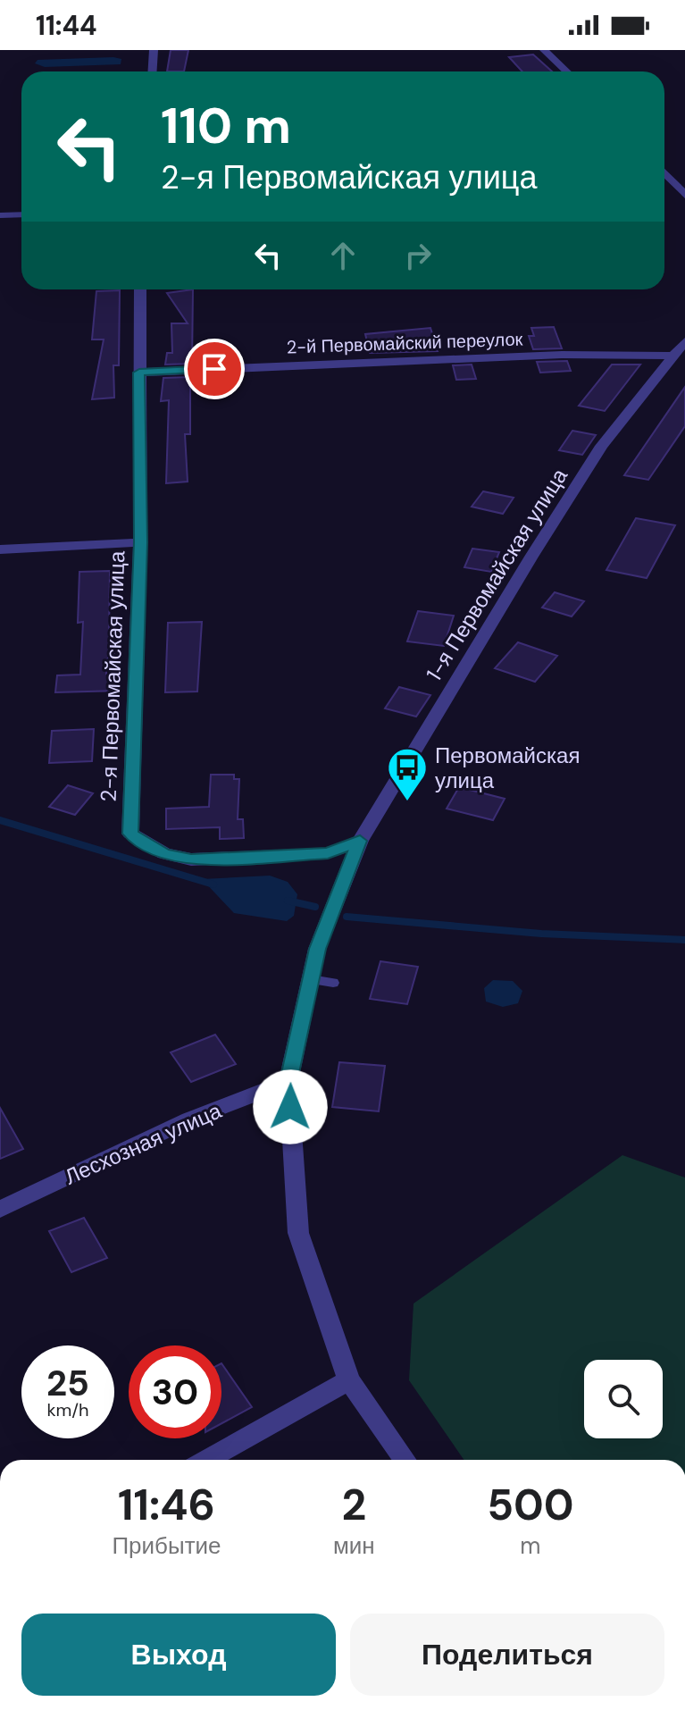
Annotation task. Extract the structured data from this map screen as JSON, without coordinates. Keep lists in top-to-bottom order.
{
  "streets": {
    "street": [
      "2-й Первомайский переулок",
      "1-я Первомайская улица",
      "2-я Первомайская улица",
      "Лесхозная улица"
    ]
  },
  "crossings": [
    ["2-й Первомайский переулок", "1-я Первомайская улица"],
    ["2-й Первомайский переулок", "2-я Первомайская улица"],
    ["1-я Первомайская улица", "2-я Первомайская улица"],
    ["1-я Первомайская улица", "Лесхозная улица"]
  ],
  "places": {
    "bus stop": ["Первомайская улица"]
  },
  "page": {
    "status": "11:44",
    "turn": ["110 m", "2-я Первомайская улица"],
    "speed": "25 km/h",
    "limit": "30",
    "eta": [
      "11:46",
      "Прибытие",
      "2",
      "мин",
      "500",
      "m"
    ],
    "buttons": ["Выход", "Поделиться"]
  }
}
